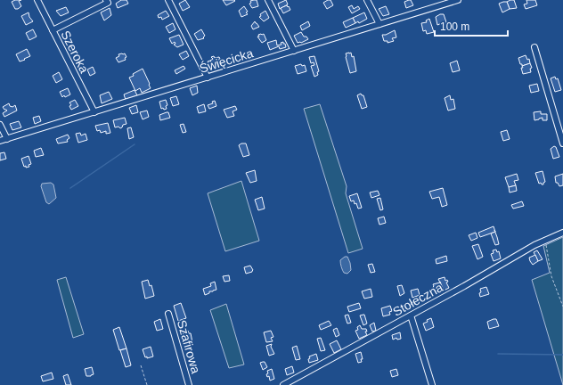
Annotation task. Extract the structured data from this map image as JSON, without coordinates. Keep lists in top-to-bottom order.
{
  "streets": {
    "street": [
      "Szeroka",
      "Święcicka",
      "Stołeczna",
      "Szafirowa"
    ]
  },
  "crossings": [
    ["Szeroka", "Święcicka"]
  ],
  "scale_bar": "100 m"
}
